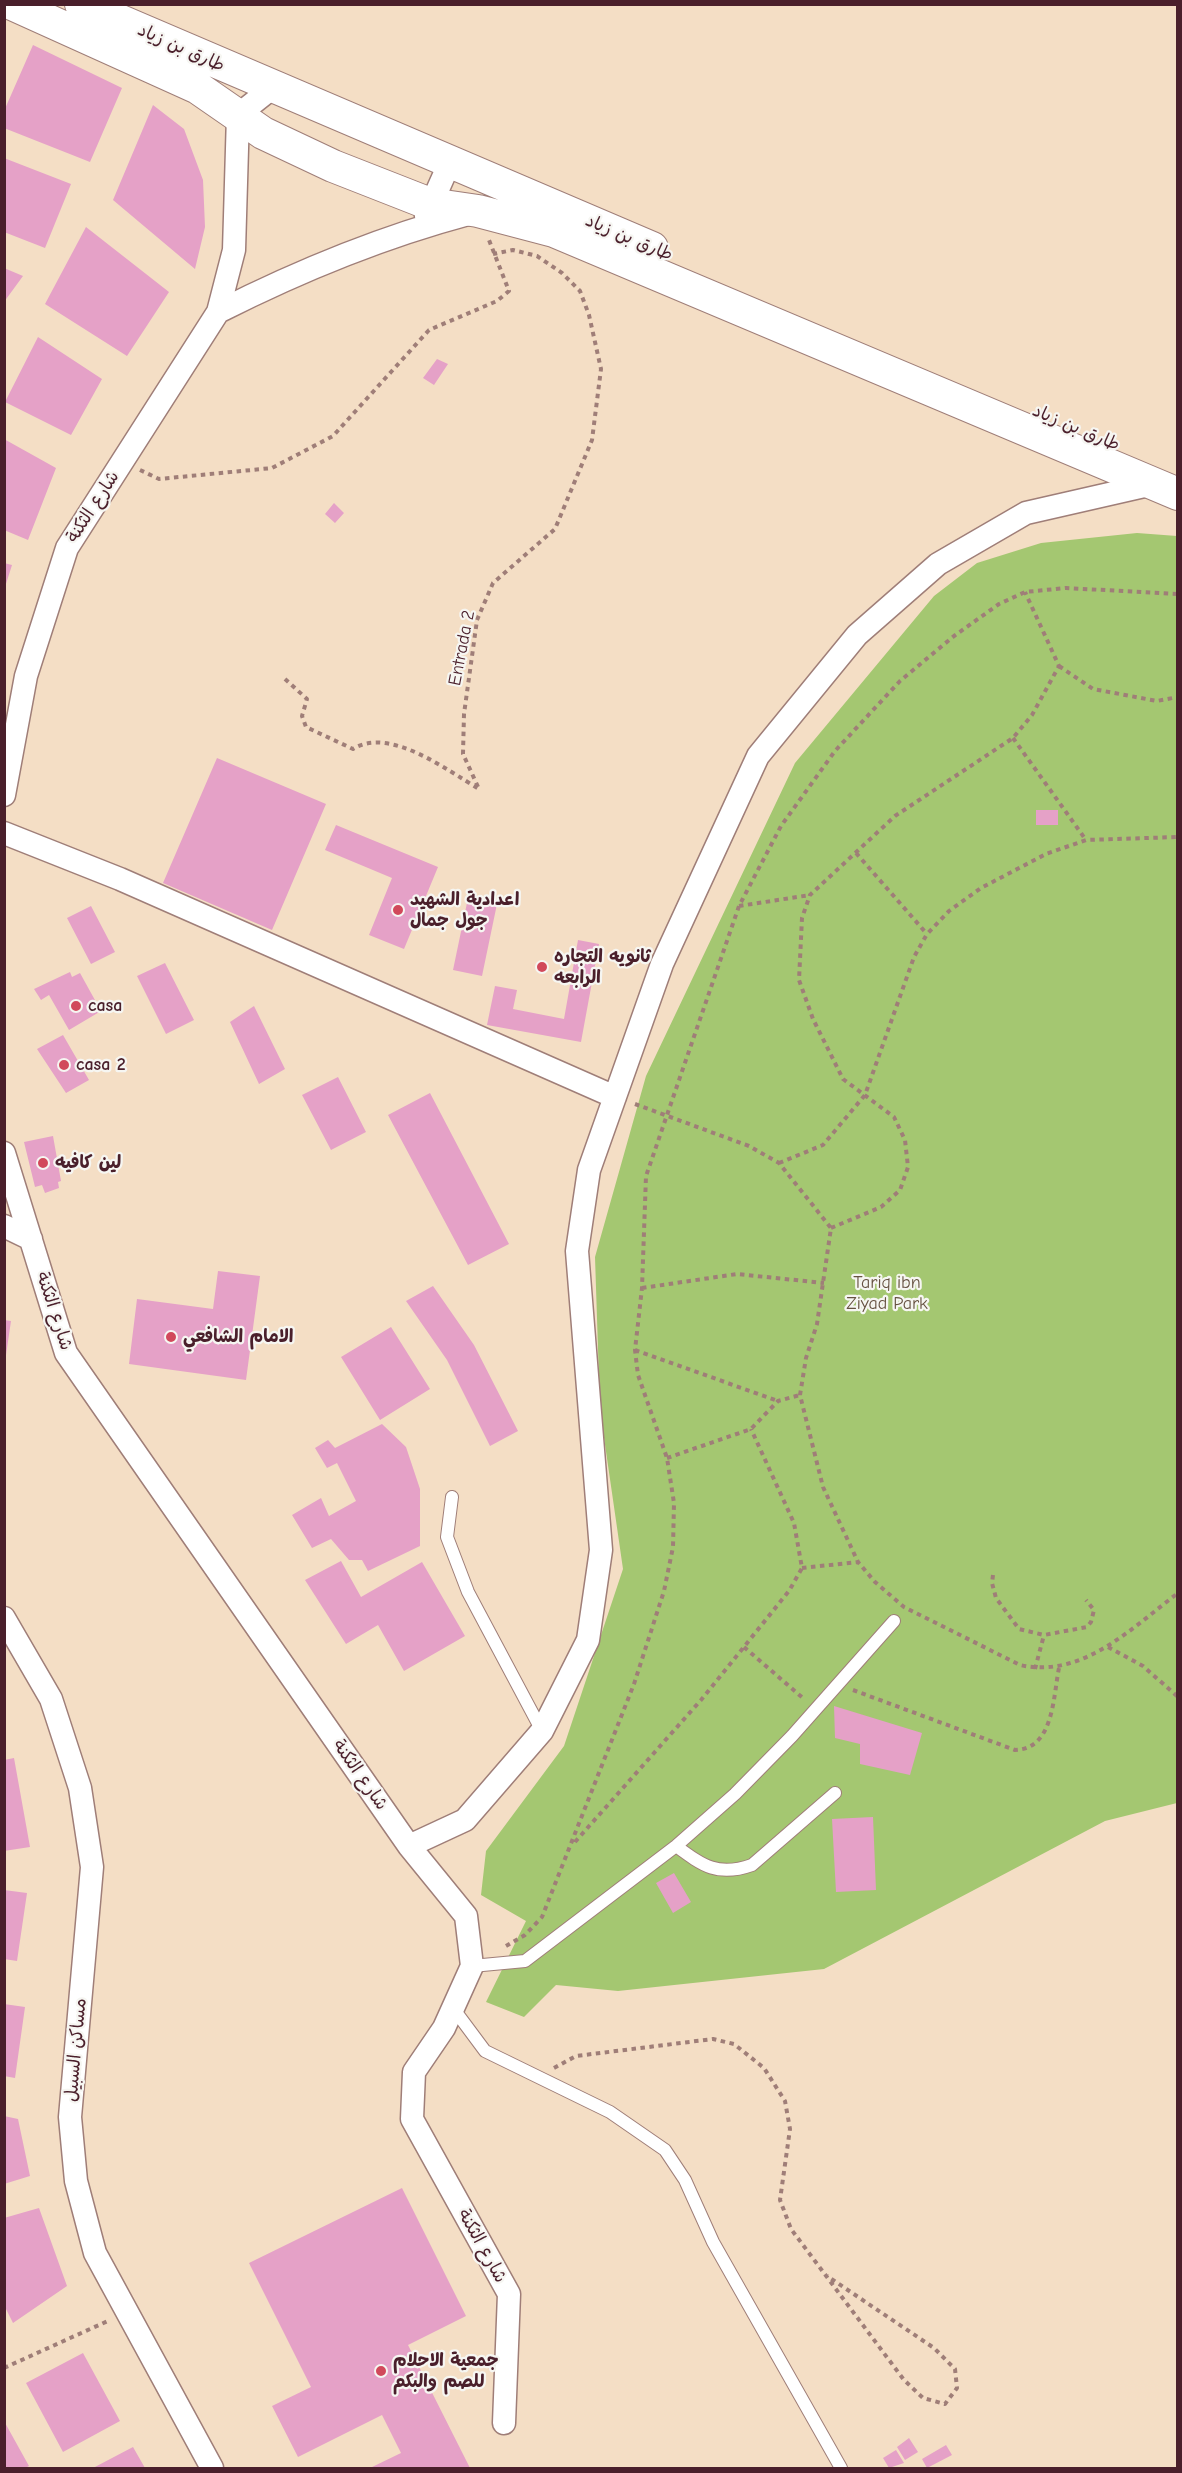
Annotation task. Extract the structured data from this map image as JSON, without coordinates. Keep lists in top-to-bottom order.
{
  "streets": {
    "main road": ["طارق بن زياد"],
    "street": ["شارع الثكنة", "مساكن السبيل"],
    "path": ["Entrada 2"]
  },
  "parks": ["Tariq ibn Ziyad Park"],
  "places": [
    "اعدادية الشهيد جول جمال",
    "ثانويه التجاره الرابعه",
    "casa",
    "casa 2",
    "لين كافيه",
    "الامام الشافعي",
    "جمعية الاحلام للصم والبكم"
  ]
}
